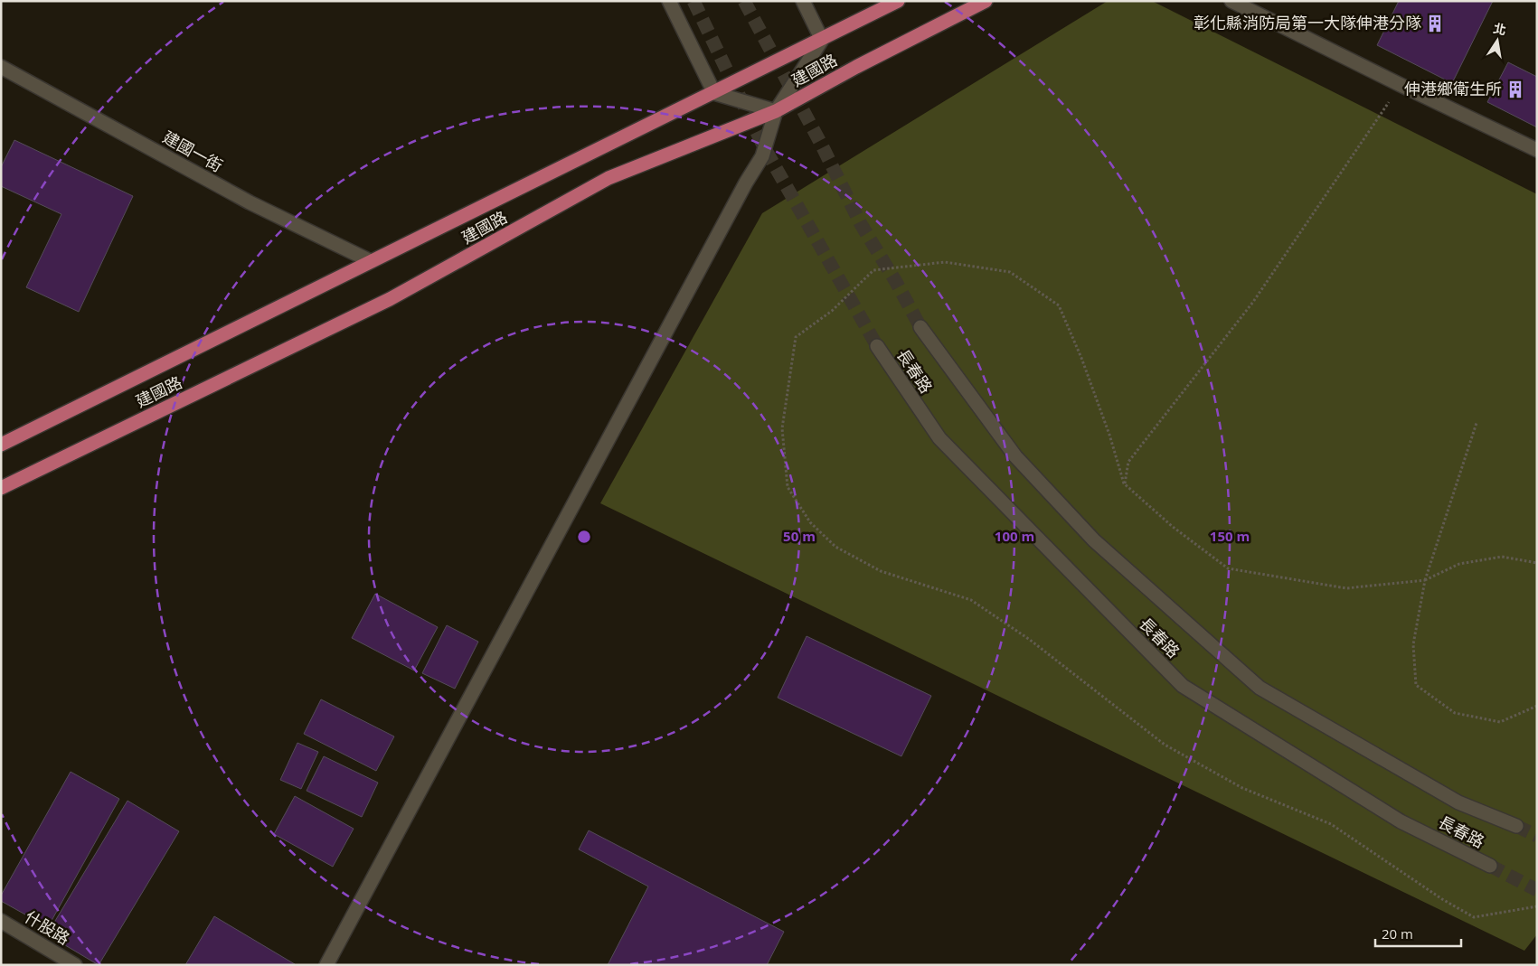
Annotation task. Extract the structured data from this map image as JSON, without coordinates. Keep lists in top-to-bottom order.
{
  "streets": {
    "main road": ["建國路"],
    "street": ["建國一街", "長春路", "什股路"]
  },
  "crossings": [
    ["建國路", "建國一街"]
  ],
  "places": {
    "building": ["彰化縣消防局第一大隊伸港分隊", "伸港鄉衛生所"]
  },
  "scale_bar": "20 m",
  "north": "top",
  "rings": ["50 m", "100 m", "150 m"]
}
